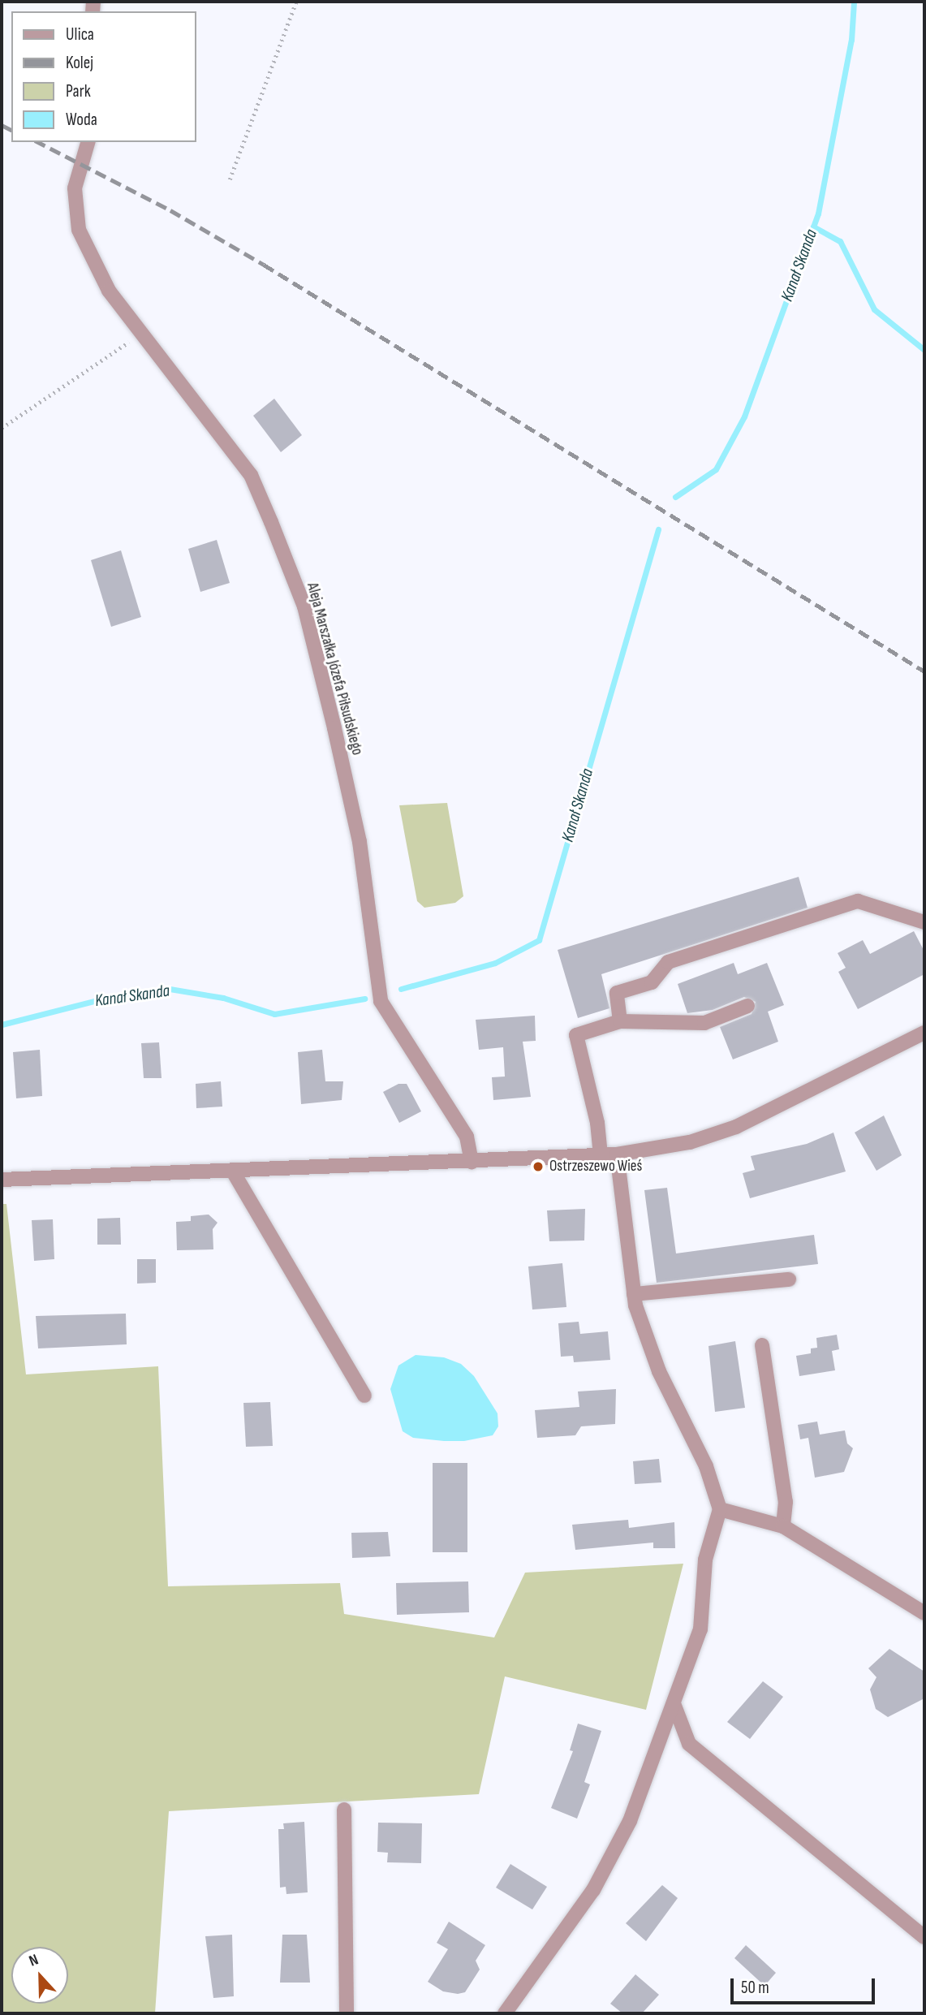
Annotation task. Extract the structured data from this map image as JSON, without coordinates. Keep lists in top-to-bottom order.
{
  "streets": {
    "street": ["Aleja Marszałka Józefa Piłsudskiego"]
  },
  "water": ["Kanał Skanda"],
  "places": ["Ostrzeszewo Wieś"],
  "legend": [
    "Ulica",
    "Kolej",
    "Park",
    "Woda"
  ],
  "scale_bar": "50 m",
  "north": "top"
}
